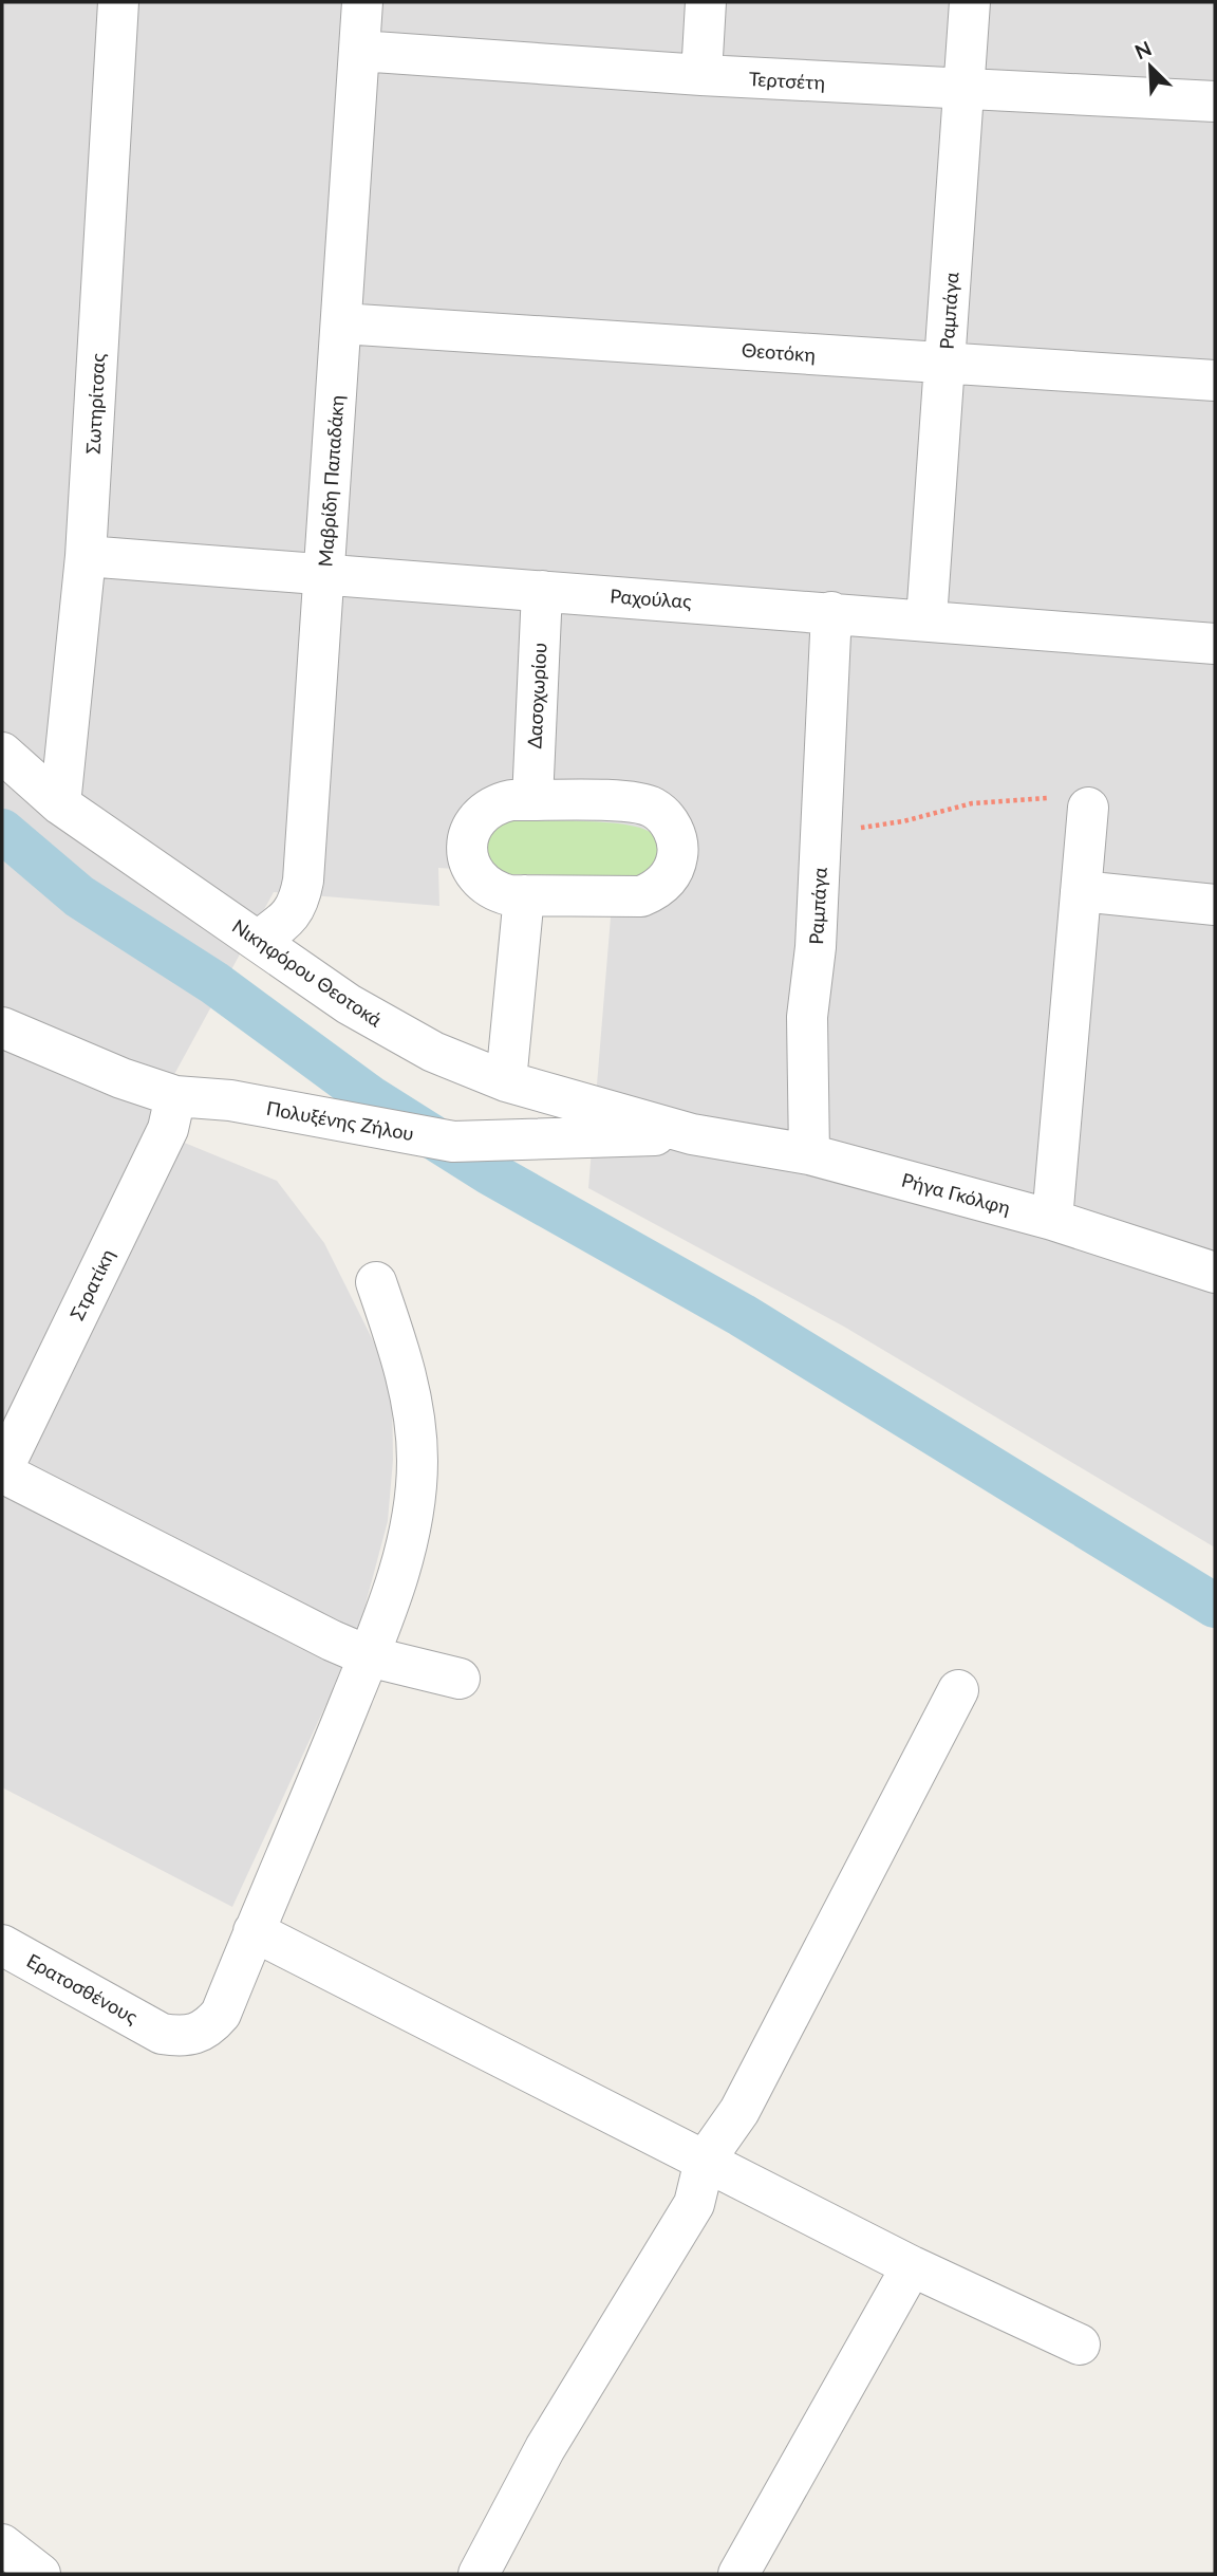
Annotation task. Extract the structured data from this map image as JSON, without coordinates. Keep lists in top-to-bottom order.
{
  "streets": {
    "street": [
      "Τερτσέτη",
      "Ραμπάγα",
      "Θεοτόκη",
      "Σωτηρίτσας",
      "Μαβρίδη Παπαδάκη",
      "Ραχούλας",
      "Δασοχωρίου",
      "Νικηφόρου Θεοτοκά",
      "Πολυξένης Ζήλου",
      "Ρήγα Γκόλφη",
      "Στρατίκη",
      "Ερατοσθένους"
    ]
  },
  "crossings": [
    ["Τερτσέτη", "Ραμπάγα"],
    ["Τερτσέτη", "Μαβρίδη Παπαδάκη"],
    ["Ραμπάγα", "Θεοτόκη"],
    ["Ραμπάγα", "Ραχούλας"],
    ["Ραμπάγα", "Ρήγα Γκόλφη"],
    ["Θεοτόκη", "Μαβρίδη Παπαδάκη"],
    ["Σωτηρίτσας", "Ραχούλας"],
    ["Σωτηρίτσας", "Νικηφόρου Θεοτοκά"],
    ["Μαβρίδη Παπαδάκη", "Ραχούλας"],
    ["Μαβρίδη Παπαδάκη", "Νικηφόρου Θεοτοκά"],
    ["Ραχούλας", "Δασοχωρίου"],
    ["Νικηφόρου Θεοτοκά", "Πολυξένης Ζήλου"],
    ["Νικηφόρου Θεοτοκά", "Ρήγα Γκόλφη"],
    ["Πολυξένης Ζήλου", "Ρήγα Γκόλφη"],
    ["Πολυξένης Ζήλου", "Στρατίκη"]
  ],
  "north": "top left"
}
